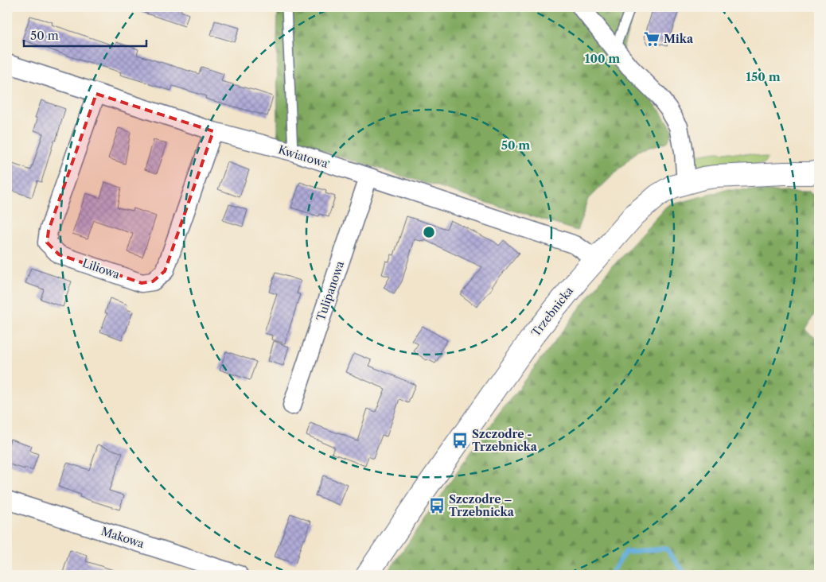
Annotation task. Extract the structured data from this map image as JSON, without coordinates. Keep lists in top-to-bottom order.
{
  "streets": {
    "street": [
      "Kwiatowa",
      "Liliowa",
      "Tulipanowa",
      "Trzebnicka",
      "Makowa"
    ]
  },
  "crossings": [
    ["Kwiatowa", "Liliowa"],
    ["Kwiatowa", "Tulipanowa"],
    ["Kwiatowa", "Trzebnicka"]
  ],
  "places": {
    "supermarket": ["Mika"],
    "bus stop": ["Szczodre - Trzebnicka", "Szczodre – Trzebnicka"]
  },
  "scale_bar": "50 m",
  "rings": ["100 m", "150 m", "50 m"]
}
